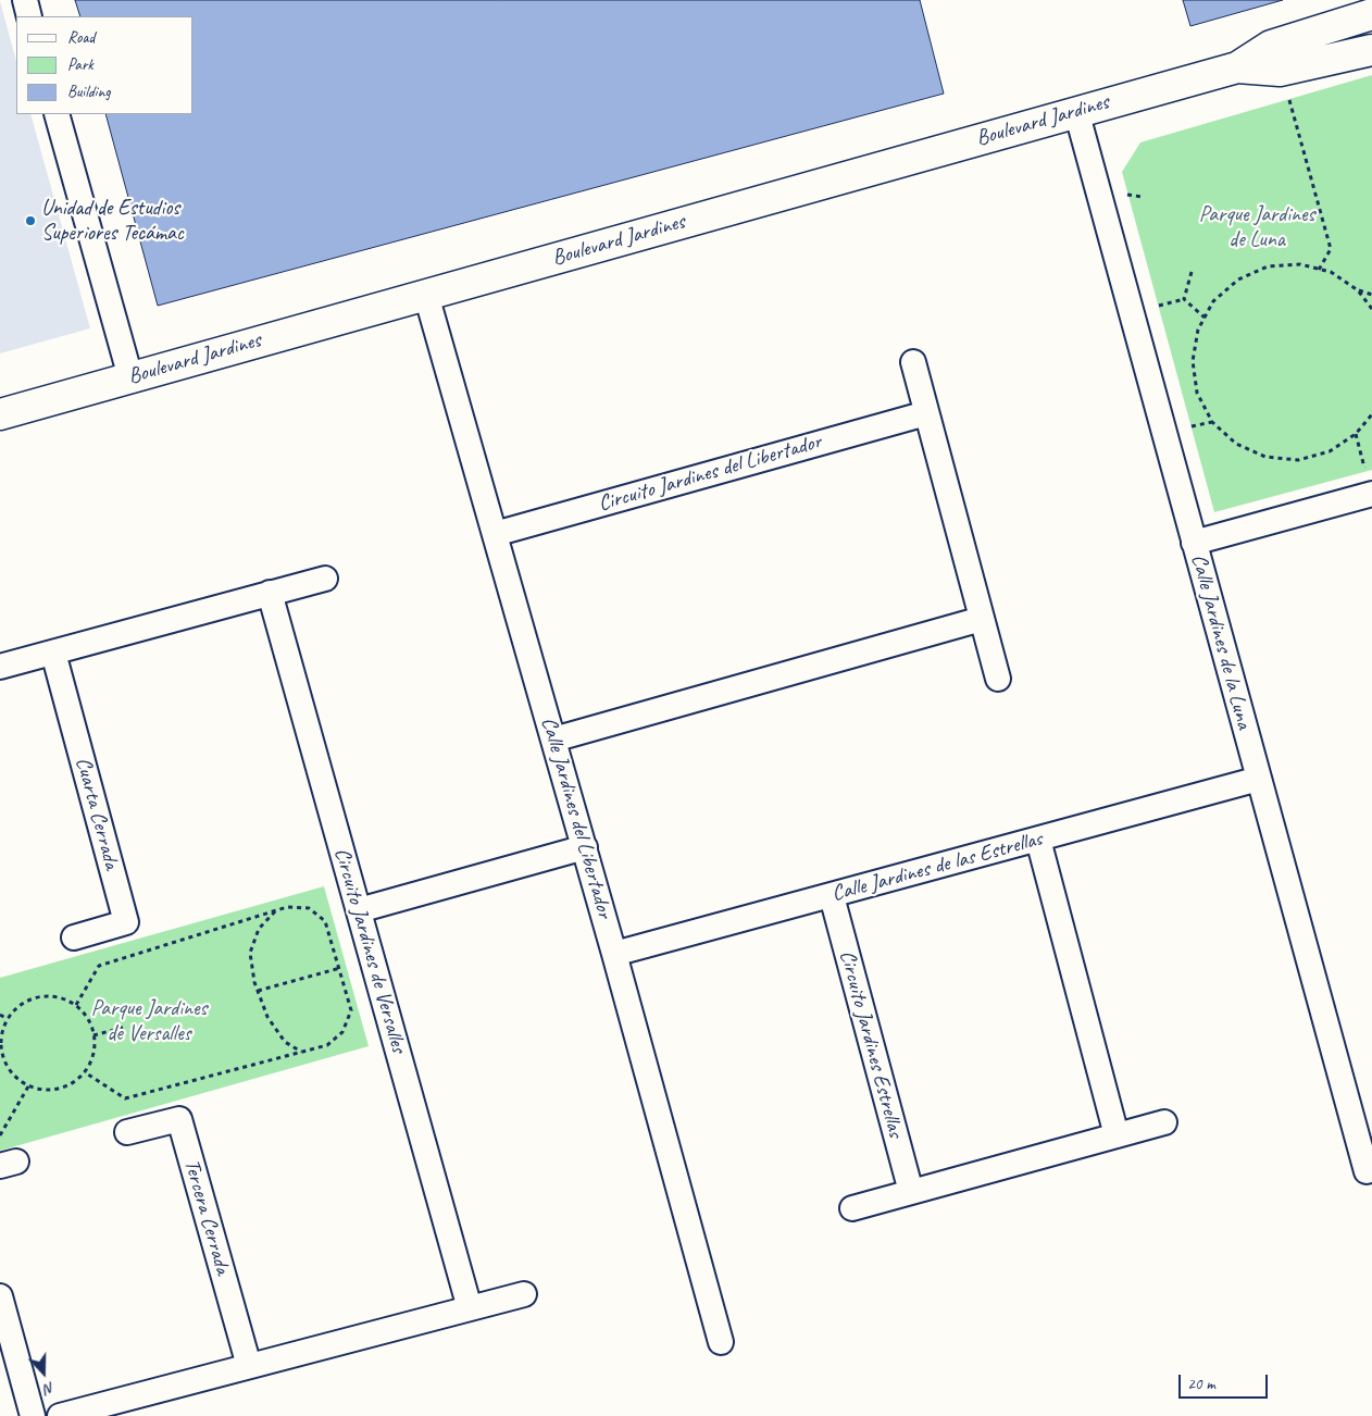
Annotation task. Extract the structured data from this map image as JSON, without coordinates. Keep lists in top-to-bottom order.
{
  "streets": {
    "street": [
      "Boulevard Jardines",
      "Circuito Jardines del Libertador",
      "Calle Jardines de la Luna",
      "Cuarta Cerrada",
      "Calle Jardines del Libertador",
      "Calle Jardines de las Estrellas",
      "Circuito Jardines de Versalles",
      "Circuito Jardines Estrellas",
      "Tercera Cerrada"
    ]
  },
  "crossings": [
    ["Boulevard Jardines", "Calle Jardines de la Luna"],
    ["Boulevard Jardines", "Calle Jardines del Libertador"],
    ["Circuito Jardines del Libertador", "Calle Jardines del Libertador"],
    ["Calle Jardines de la Luna", "Calle Jardines de las Estrellas"],
    ["Calle Jardines del Libertador", "Calle Jardines de las Estrellas"],
    ["Calle Jardines de las Estrellas", "Circuito Jardines Estrellas"]
  ],
  "parks": ["Parque Jardines de Luna", "Parque Jardines de Versalles"],
  "places": ["Unidad de Estudios Superiores Tecámac"],
  "legend": ["Road", "Park", "Building"],
  "scale_bar": "20 m",
  "north": "bottom"
}
